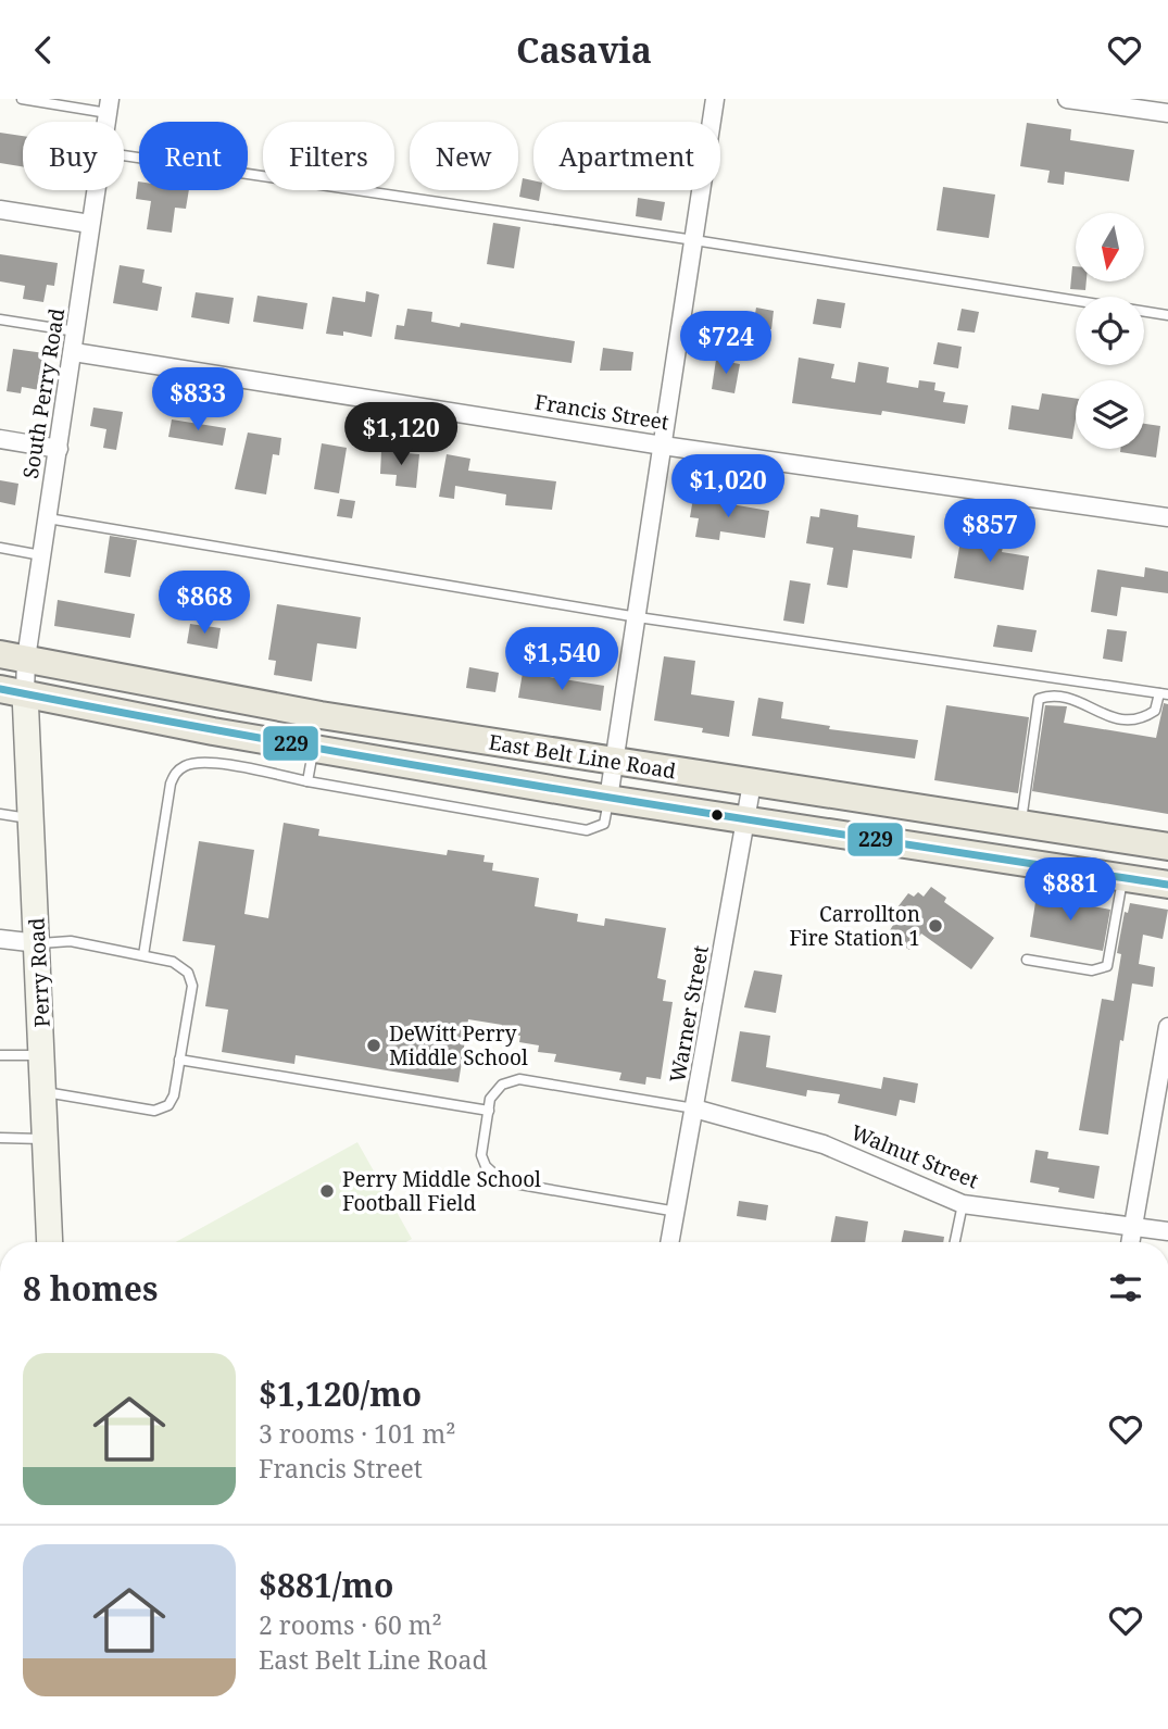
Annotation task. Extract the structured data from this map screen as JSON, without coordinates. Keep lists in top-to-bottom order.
{
  "streets": {
    "main road": ["East Belt Line Road"],
    "street": [
      "South Perry Road",
      "Francis Street",
      "Perry Road",
      "Warner Street",
      "Walnut Street"
    ]
  },
  "crossings": [
    ["South Perry Road", "Francis Street"],
    ["South Perry Road", "East Belt Line Road"],
    ["South Perry Road", "Perry Road"],
    ["East Belt Line Road", "Perry Road"],
    ["East Belt Line Road", "Warner Street"],
    ["Warner Street", "Walnut Street"]
  ],
  "places": ["Carrollton Fire Station 1", "DeWitt Perry Middle School", "Perry Middle School Football Field"],
  "lines": ["transit line 229"],
  "north": "bottom",
  "page": {
    "header": "Casavia",
    "chip": [
      "Buy",
      "Rent",
      "Filters",
      "New",
      "Apartment"
    ],
    "price": [
      "$724",
      "$833",
      "$1,120",
      "$1,020",
      "$857",
      "$868",
      "$1,540",
      "$881"
    ],
    "heading": "8 homes",
    "list": [
      {
        "name": "$1,120/mo",
        "note": "3 rooms · 101 m² · Francis Street"
      },
      {
        "name": "$881/mo",
        "note": "2 rooms · 60 m² · East Belt Line Road"
      }
    ]
  }
}
